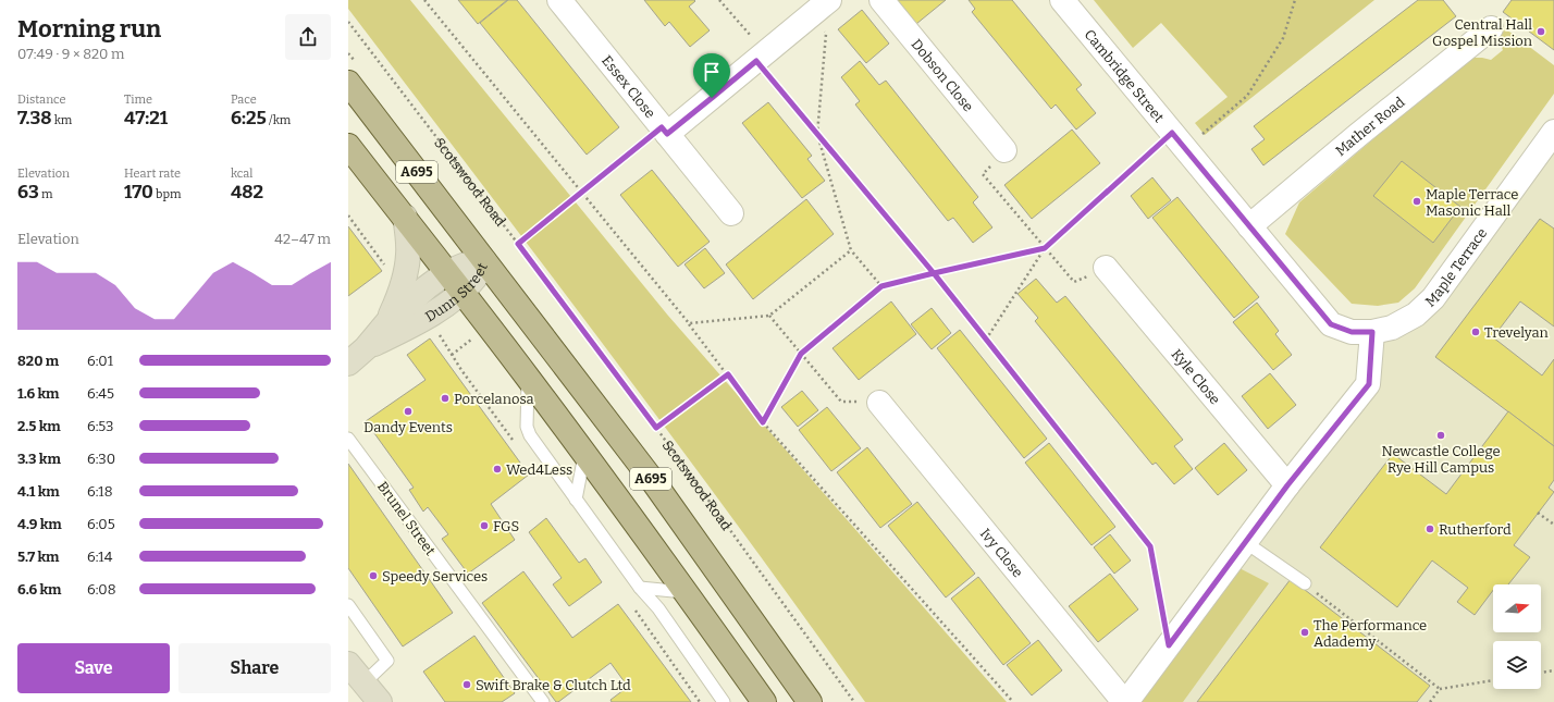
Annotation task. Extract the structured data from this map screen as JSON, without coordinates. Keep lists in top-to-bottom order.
{
  "streets": {
    "main road": ["A695"],
    "street": [
      "Dobson Close",
      "Cambridge Street",
      "Essex Close",
      "Mather Road",
      "Maple Terrace",
      "Dunn Street",
      "Kyle Close",
      "Ivy Close"
    ],
    "lane": ["Brunel Street"],
    "path": ["Scotswood Road"]
  },
  "crossings": [
    ["Cambridge Street", "Mather Road"],
    ["Cambridge Street", "Maple Terrace"],
    ["A695", "Dunn Street"]
  ],
  "places": [
    "Central Hall Gospel Mission",
    "Maple Terrace Masonic Hall",
    "Trevelyan",
    "Porcelanosa",
    "Dandy Events",
    "Newcastle College Rye Hill Campus",
    "Wed4Less",
    "FGS",
    "Rutherford",
    "Speedy Services",
    "The Performance Adademy",
    "Swift Brake & Clutch Ltd"
  ],
  "north": "right",
  "page": {
    "heading": ["Morning run", "07:49 · 9 × 820 m"],
    "stats": [
      ["Distance", "7.38 km"],
      ["Time", "47:21"],
      ["Pace", "6:25 /km"],
      ["Elevation", "63 m"],
      ["Heart rate", "170 bpm"],
      ["kcal", "482"]
    ],
    "chart": ["Elevation", "42–47 m"],
    "list": [
      {
        "name": "820 m",
        "note": "6:01"
      },
      {
        "name": "1.6 km",
        "note": "6:45"
      },
      {
        "name": "2.5 km",
        "note": "6:53"
      },
      {
        "name": "3.3 km",
        "note": "6:30"
      },
      {
        "name": "4.1 km",
        "note": "6:18"
      },
      {
        "name": "4.9 km",
        "note": "6:05"
      },
      {
        "name": "5.7 km",
        "note": "6:14"
      },
      {
        "name": "6.6 km",
        "note": "6:08"
      }
    ],
    "buttons": ["Save", "Share"]
  }
}
